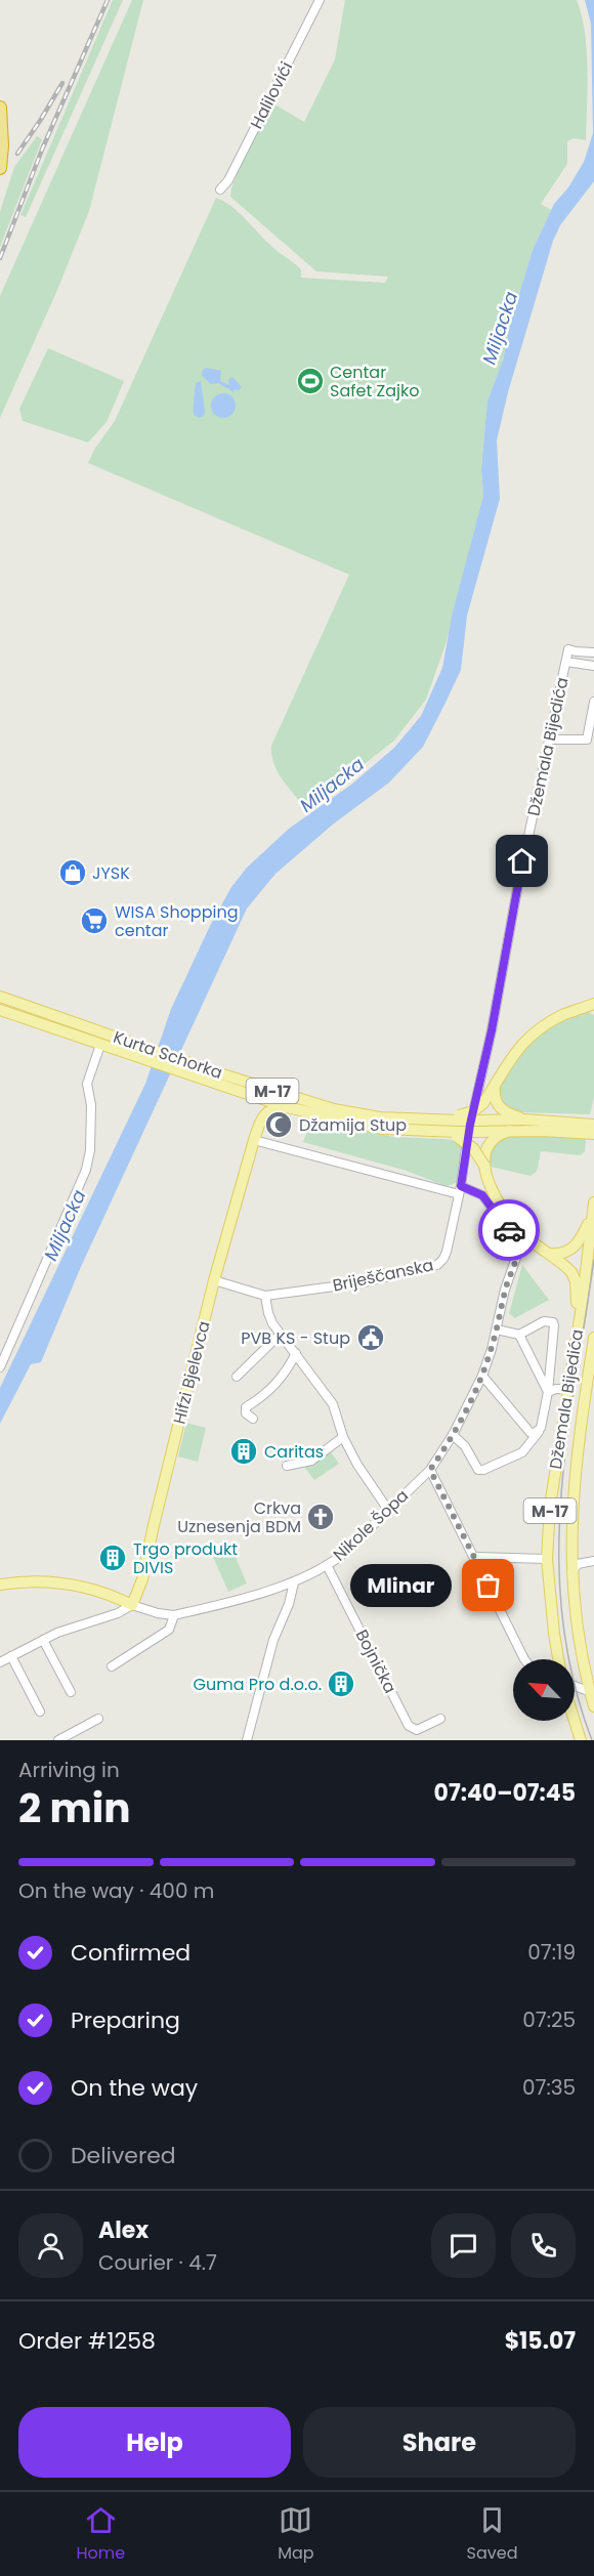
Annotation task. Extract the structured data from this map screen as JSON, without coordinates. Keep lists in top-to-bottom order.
{
  "streets": {
    "main road": [
      "Džemala Bijedića",
      "Kurta Schorka",
      "M-17",
      "Hifzi Bjelevca"
    ],
    "street": [
      "Halilovići",
      "Briješčanska",
      "Nikole Šopa",
      "Bojnička"
    ]
  },
  "crossings": [
    ["Džemala Bijedića", "M-17"],
    ["Džemala Bijedića", "Briješčanska"],
    ["Kurta Schorka", "M-17"],
    ["Briješčanska", "Nikole Šopa"],
    ["Hifzi Bjelevca", "Nikole Šopa"],
    ["Nikole Šopa", "Bojnička"]
  ],
  "water": ["Miljacka"],
  "places": {
    "sports": ["Centar Safet Zajko"],
    "shop": ["JYSK"],
    "supermarket": ["WISA Shopping centar"],
    "mosque": ["Džamija Stup"],
    "public building": ["PVB KS - Stup"],
    "building": ["Caritas", "Trgo produkt DIVIS", "Guma Pro d.o.o."],
    "church": ["Crkva Uznesenja BDM"],
    "other": ["Mlinar"]
  },
  "north": "top left",
  "page": {
    "bubble": "Mlinar",
    "heading": ["2 min", "Arriving in", "07:40–07:45"],
    "panel": [
      "Alex",
      "Courier · 4.7",
      "Order #1258",
      "$15.07"
    ],
    "bar": "On the way · 400 m",
    "list": [
      ["Confirmed", "07:19"],
      ["Preparing", "07:25"],
      ["On the way", "07:35"],
      "Delivered"
    ],
    "buttons": ["Help", "Share"],
    "tabs": ["Home", "Map", "Saved"]
  }
}
